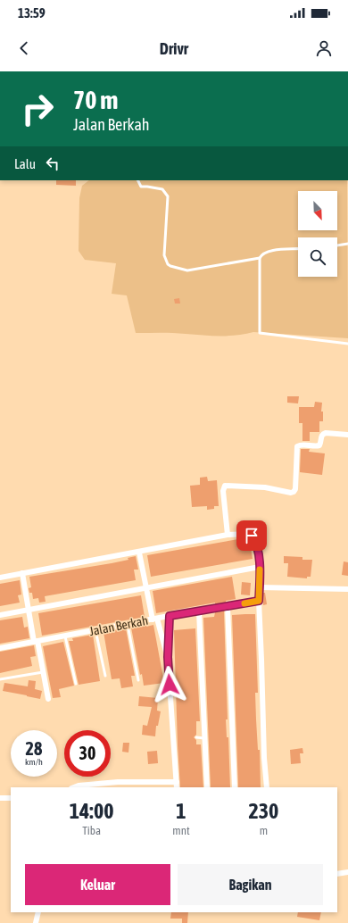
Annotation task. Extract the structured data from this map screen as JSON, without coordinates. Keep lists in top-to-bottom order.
{
  "streets": {
    "street": ["Jalan Berkah"]
  },
  "north": "bottom right",
  "page": {
    "status": "13:59",
    "header": "Drivr",
    "turn": ["70 m", "Jalan Berkah"],
    "then": "Lalu",
    "speed": "28 km/h",
    "limit": "30",
    "eta": [
      "14:00",
      "Tiba",
      "1",
      "mnt",
      "230",
      "m"
    ],
    "buttons": ["Keluar", "Bagikan"]
  }
}
